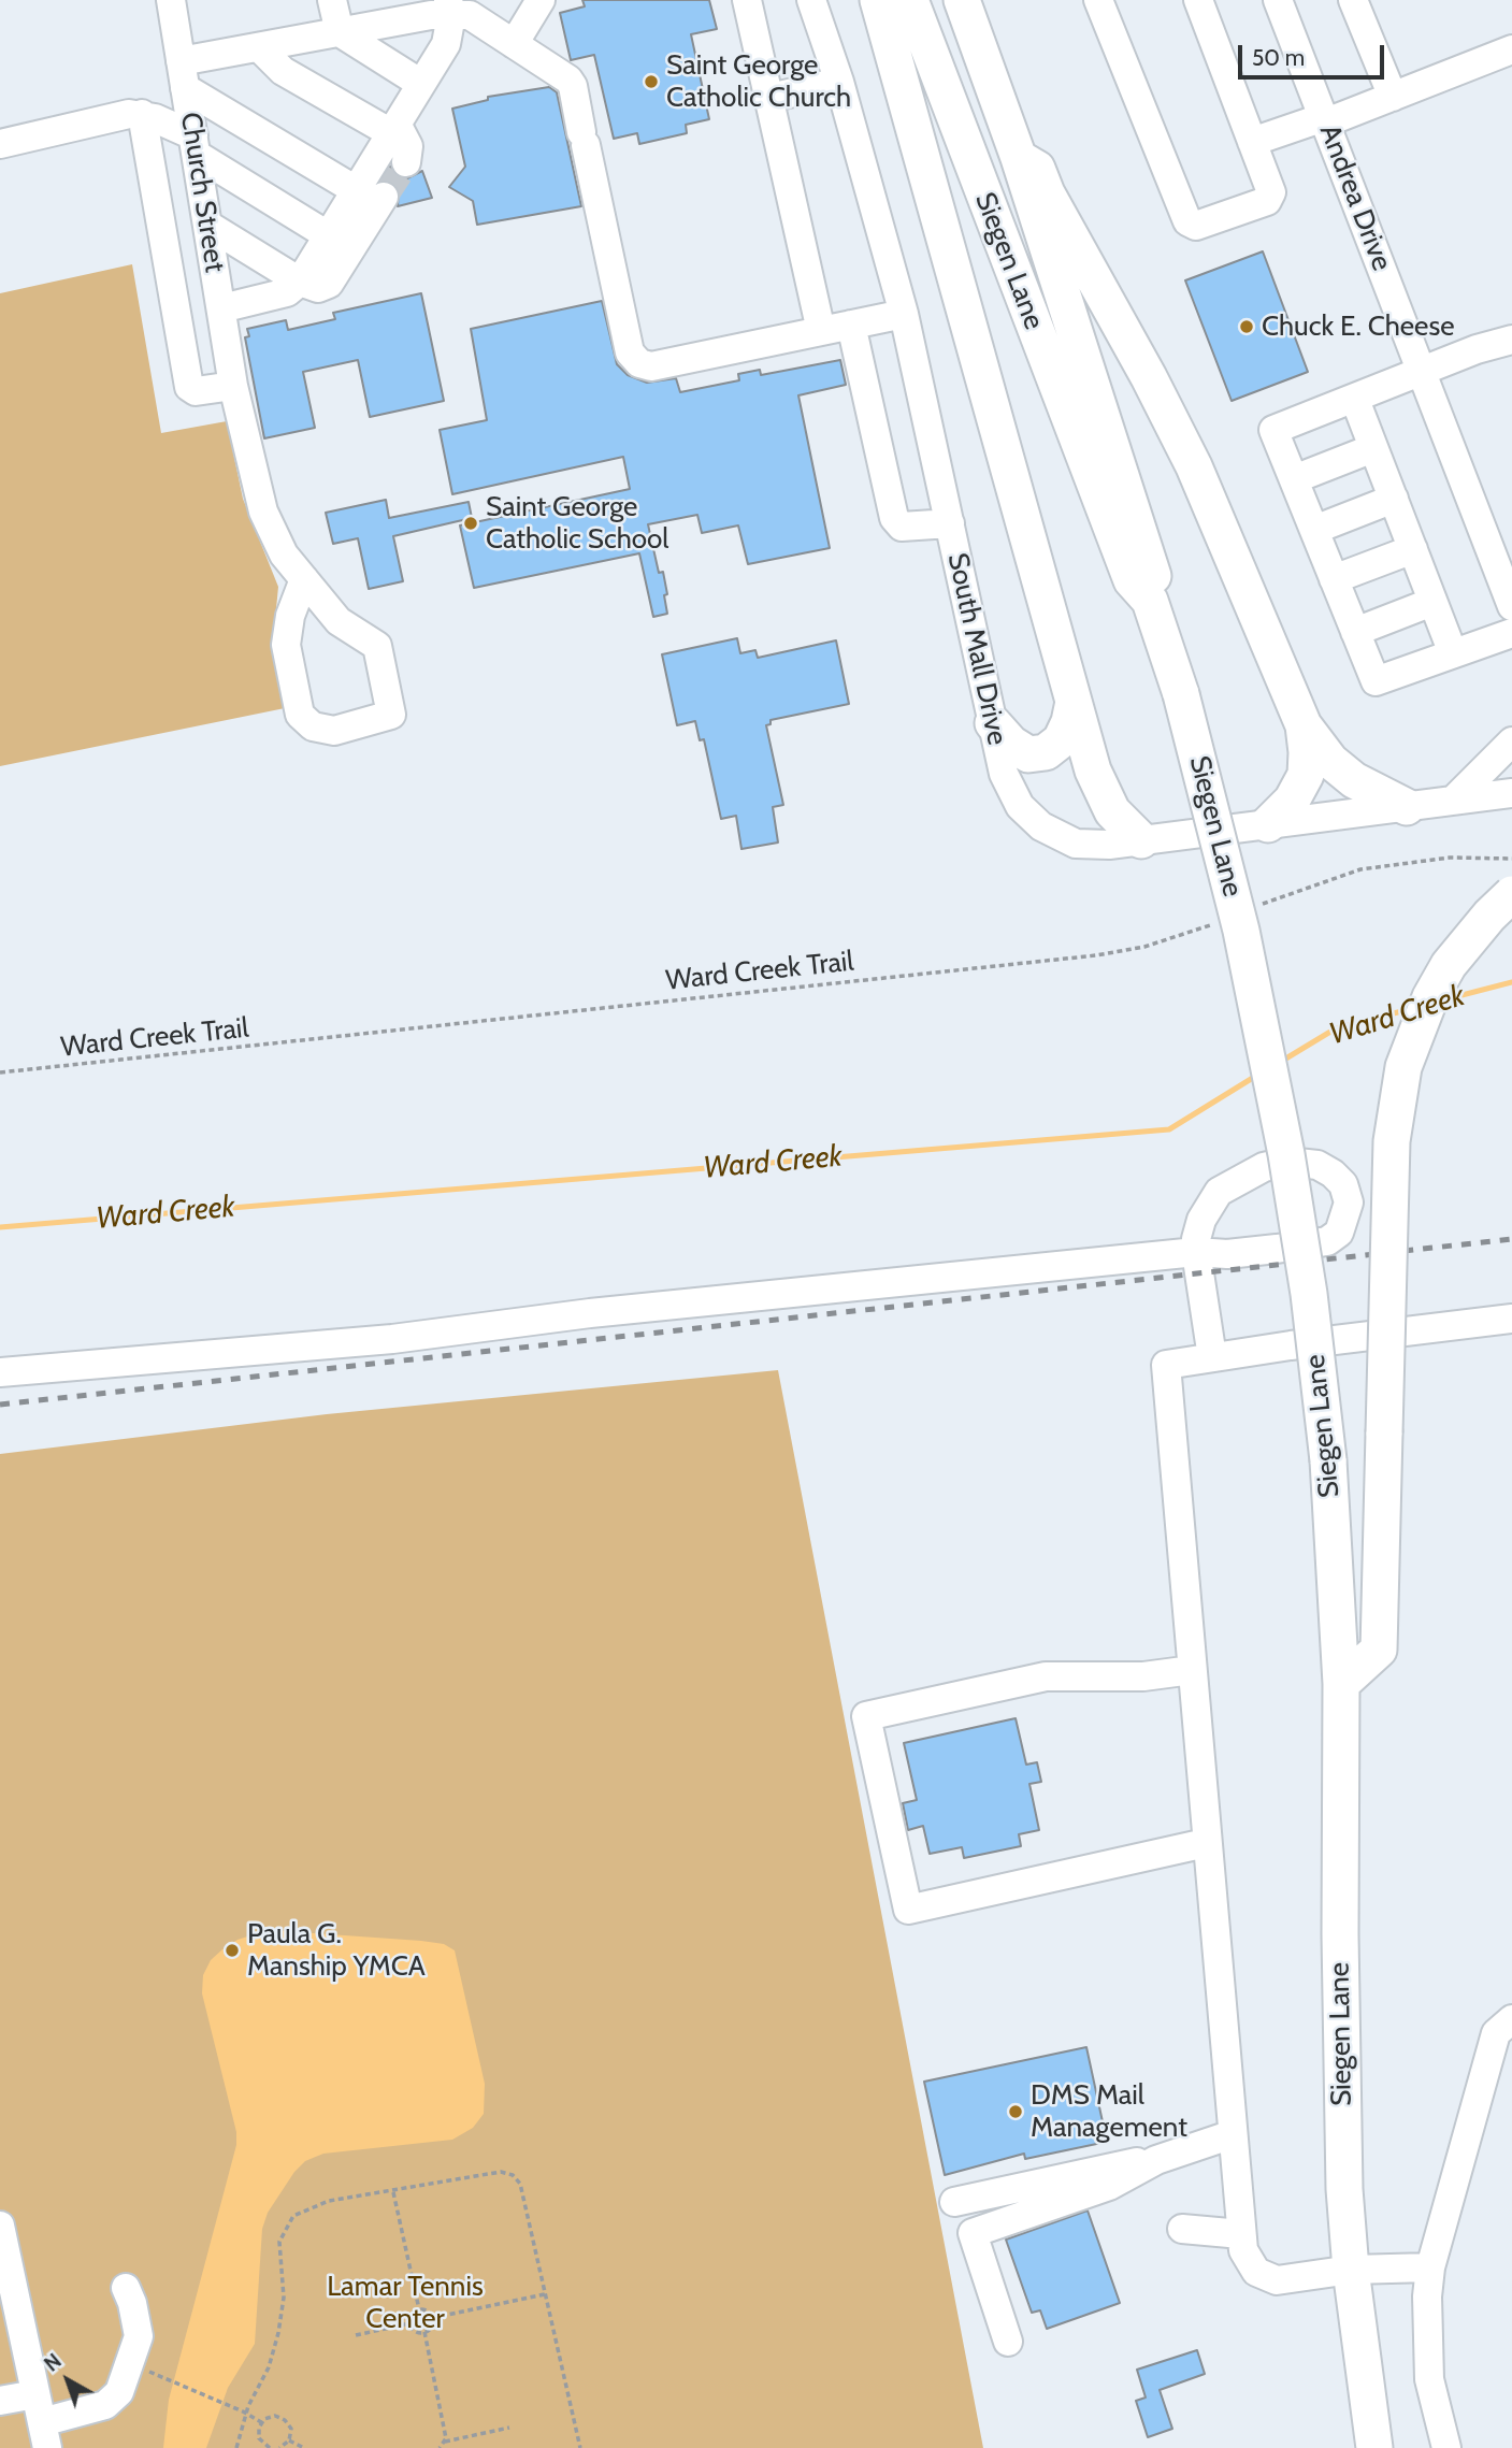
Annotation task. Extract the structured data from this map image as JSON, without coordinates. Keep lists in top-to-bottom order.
{
  "streets": {
    "main road": ["Siegen Lane"],
    "street": ["Church Street", "Andrea Drive", "South Mall Drive"],
    "path": ["Ward Creek Trail"]
  },
  "water": ["Ward Creek"],
  "parks": ["Lamar Tennis Center"],
  "places": [
    "Saint George Catholic Church",
    "Chuck E. Cheese",
    "Saint George Catholic School",
    "Paula G. Manship YMCA",
    "DMS Mail Management"
  ],
  "scale_bar": "50 m",
  "north": "top left"
}
